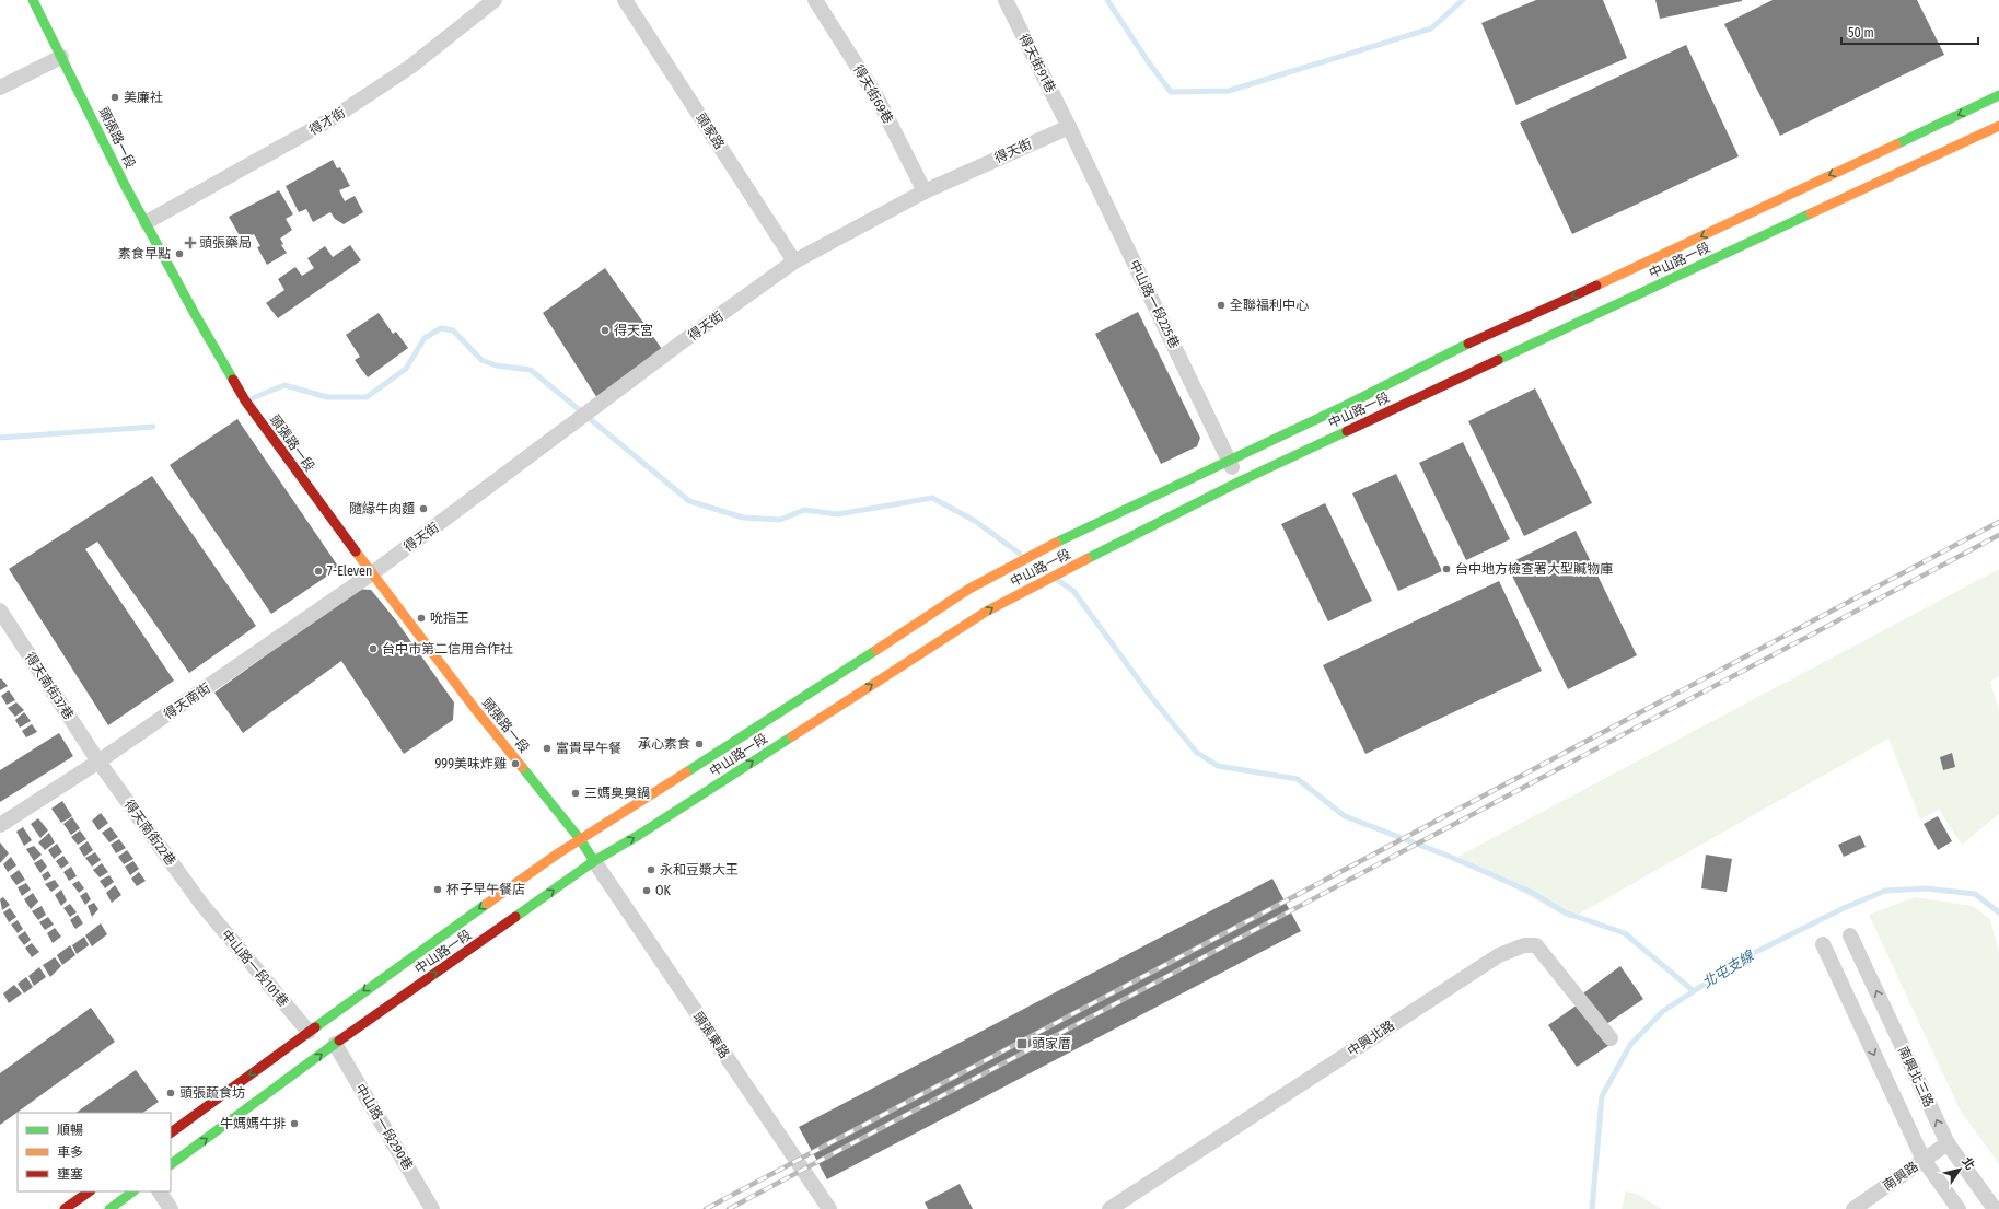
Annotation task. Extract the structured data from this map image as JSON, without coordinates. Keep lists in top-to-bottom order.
{
  "streets": {
    "main road": ["頭張路一段", "中山路一段"],
    "street": [
      "得天街91巷",
      "得天街69巷",
      "得才街",
      "頭家路",
      "得天街",
      "中山路一段225巷",
      "得天南街37巷",
      "得天南街",
      "得天南街22巷",
      "中山路一段101巷",
      "頭張東路",
      "中興北路",
      "南興北三路",
      "中山路一段290巷",
      "南興路"
    ]
  },
  "crossings": [
    ["得天街91巷", "得天街"],
    ["得天街91巷", "中山路一段225巷"],
    ["得天街69巷", "得天街"],
    ["得才街", "頭張路一段"],
    ["頭家路", "得天街"],
    ["頭張路一段", "得天街"],
    ["頭張路一段", "中山路一段"],
    ["頭張路一段", "得天南街"],
    ["頭張路一段", "頭張東路"],
    ["得天街", "中山路一段225巷"],
    ["得天街", "得天南街"],
    ["中山路一段", "中山路一段225巷"],
    ["中山路一段", "中山路一段101巷"],
    ["中山路一段", "頭張東路"],
    ["中山路一段", "中山路一段290巷"],
    ["得天南街37巷", "得天南街"],
    ["得天南街37巷", "得天南街22巷"],
    ["得天南街", "得天南街22巷"],
    ["得天南街22巷", "中山路一段101巷"],
    ["南興北三路", "南興路"]
  ],
  "water": ["北屯支線"],
  "places": {
    "other": [
      "美廉社",
      "素食早點",
      "全聯福利中心",
      "得天宮",
      "隨緣牛肉麵",
      "台中地方檢查署大型贓物庫",
      "7-Eleven",
      "吮指王",
      "台中市第二信用合作社",
      "承心素食",
      "富貴早午餐",
      "999美味炸雞",
      "三媽臭臭鍋",
      "永和豆漿大王",
      "杯子早午餐店",
      "OK",
      "頭張蔬食坊",
      "牛媽媽牛排"
    ],
    "health": ["頭張藥局"],
    "transit": ["頭家厝"]
  },
  "legend": ["順暢", "車多", "壅塞"],
  "scale_bar": "50 m",
  "north": "top right"
}
